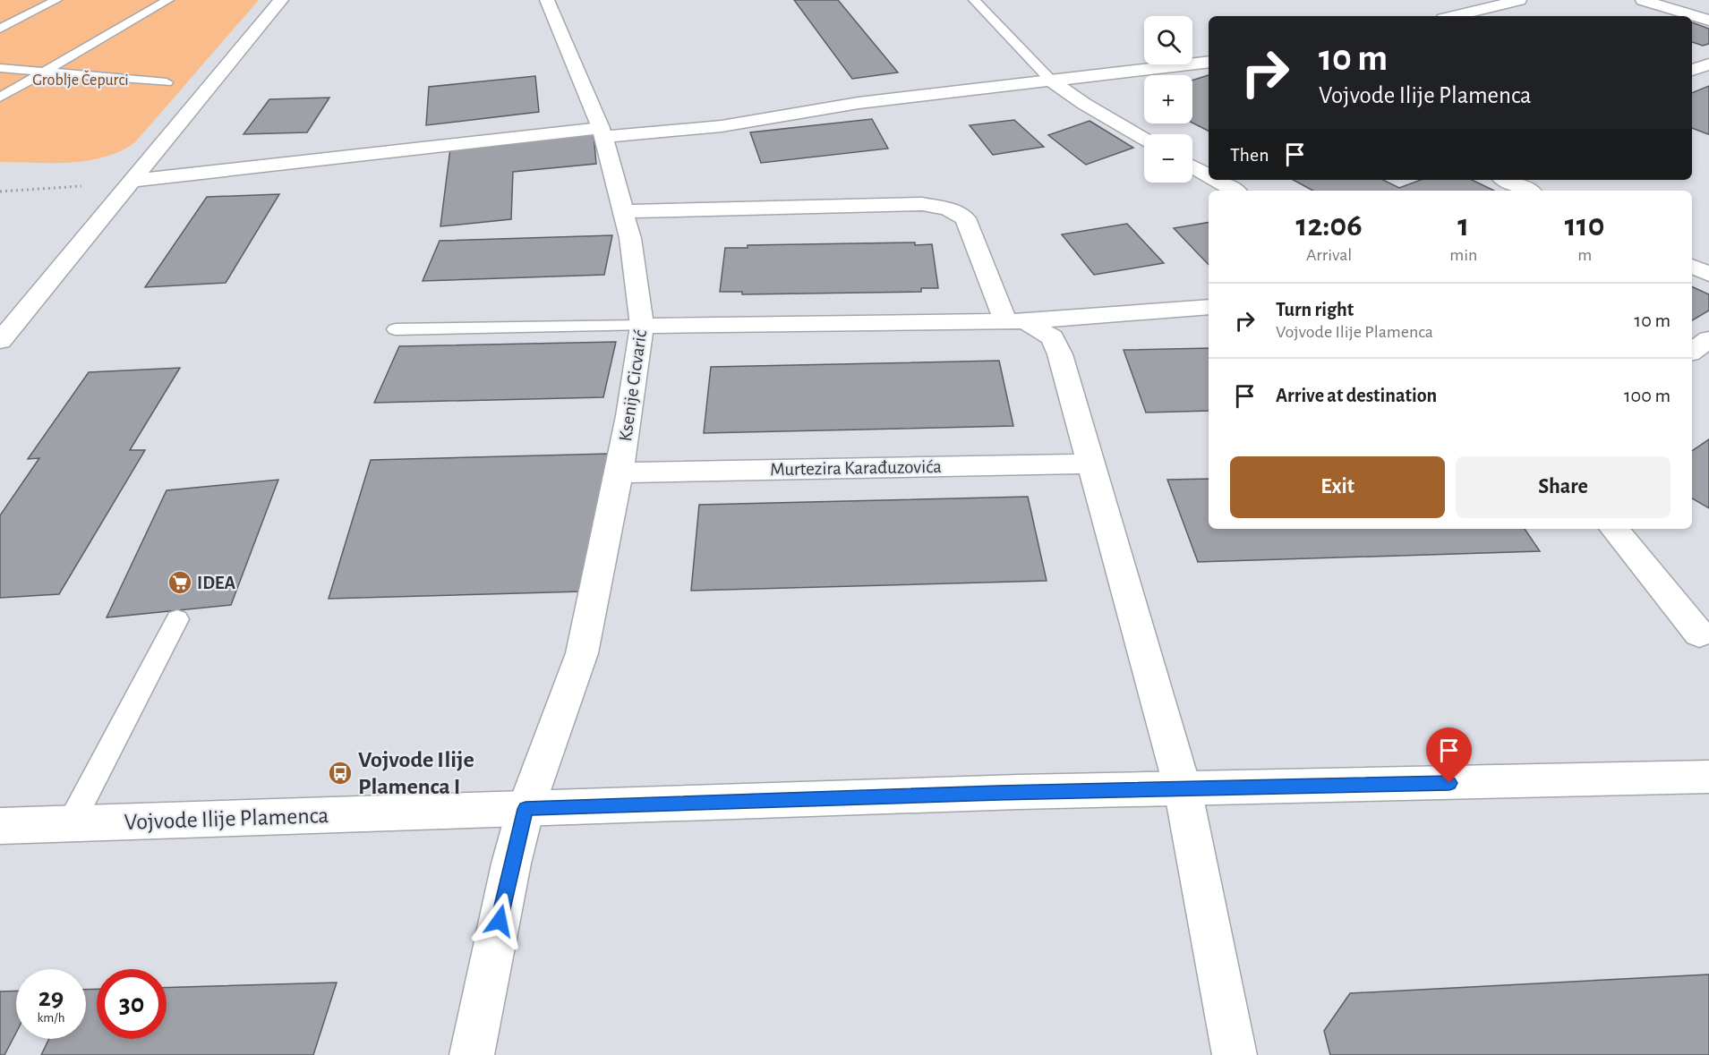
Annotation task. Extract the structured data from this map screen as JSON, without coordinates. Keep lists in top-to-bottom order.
{
  "streets": {
    "street": ["Ksenije Cicvarić", "Murtezira Karađuzovića", "Vojvode Ilije Plamenca"]
  },
  "crossings": [
    ["Ksenije Cicvarić", "Murtezira Karađuzovića"],
    ["Ksenije Cicvarić", "Vojvode Ilije Plamenca"]
  ],
  "parks": ["Groblje Čepurci"],
  "places": {
    "supermarket": ["IDEA"],
    "bus stop": ["Vojvode Ilije Plamenca I"]
  },
  "page": {
    "map_buttons": ["+", "−"],
    "turn": ["10 m", "Vojvode Ilije Plamenca"],
    "then": "Then",
    "eta": [
      "12:06",
      "Arrival",
      "1",
      "min",
      "110",
      "m"
    ],
    "list": [
      {
        "name": "Turn right",
        "note": "Vojvode Ilije Plamenca",
        "value": "10 m"
      },
      {
        "name": "Arrive at destination",
        "value": "100 m"
      }
    ],
    "buttons": ["Exit", "Share"],
    "speed": "29 km/h",
    "limit": "30"
  }
}
